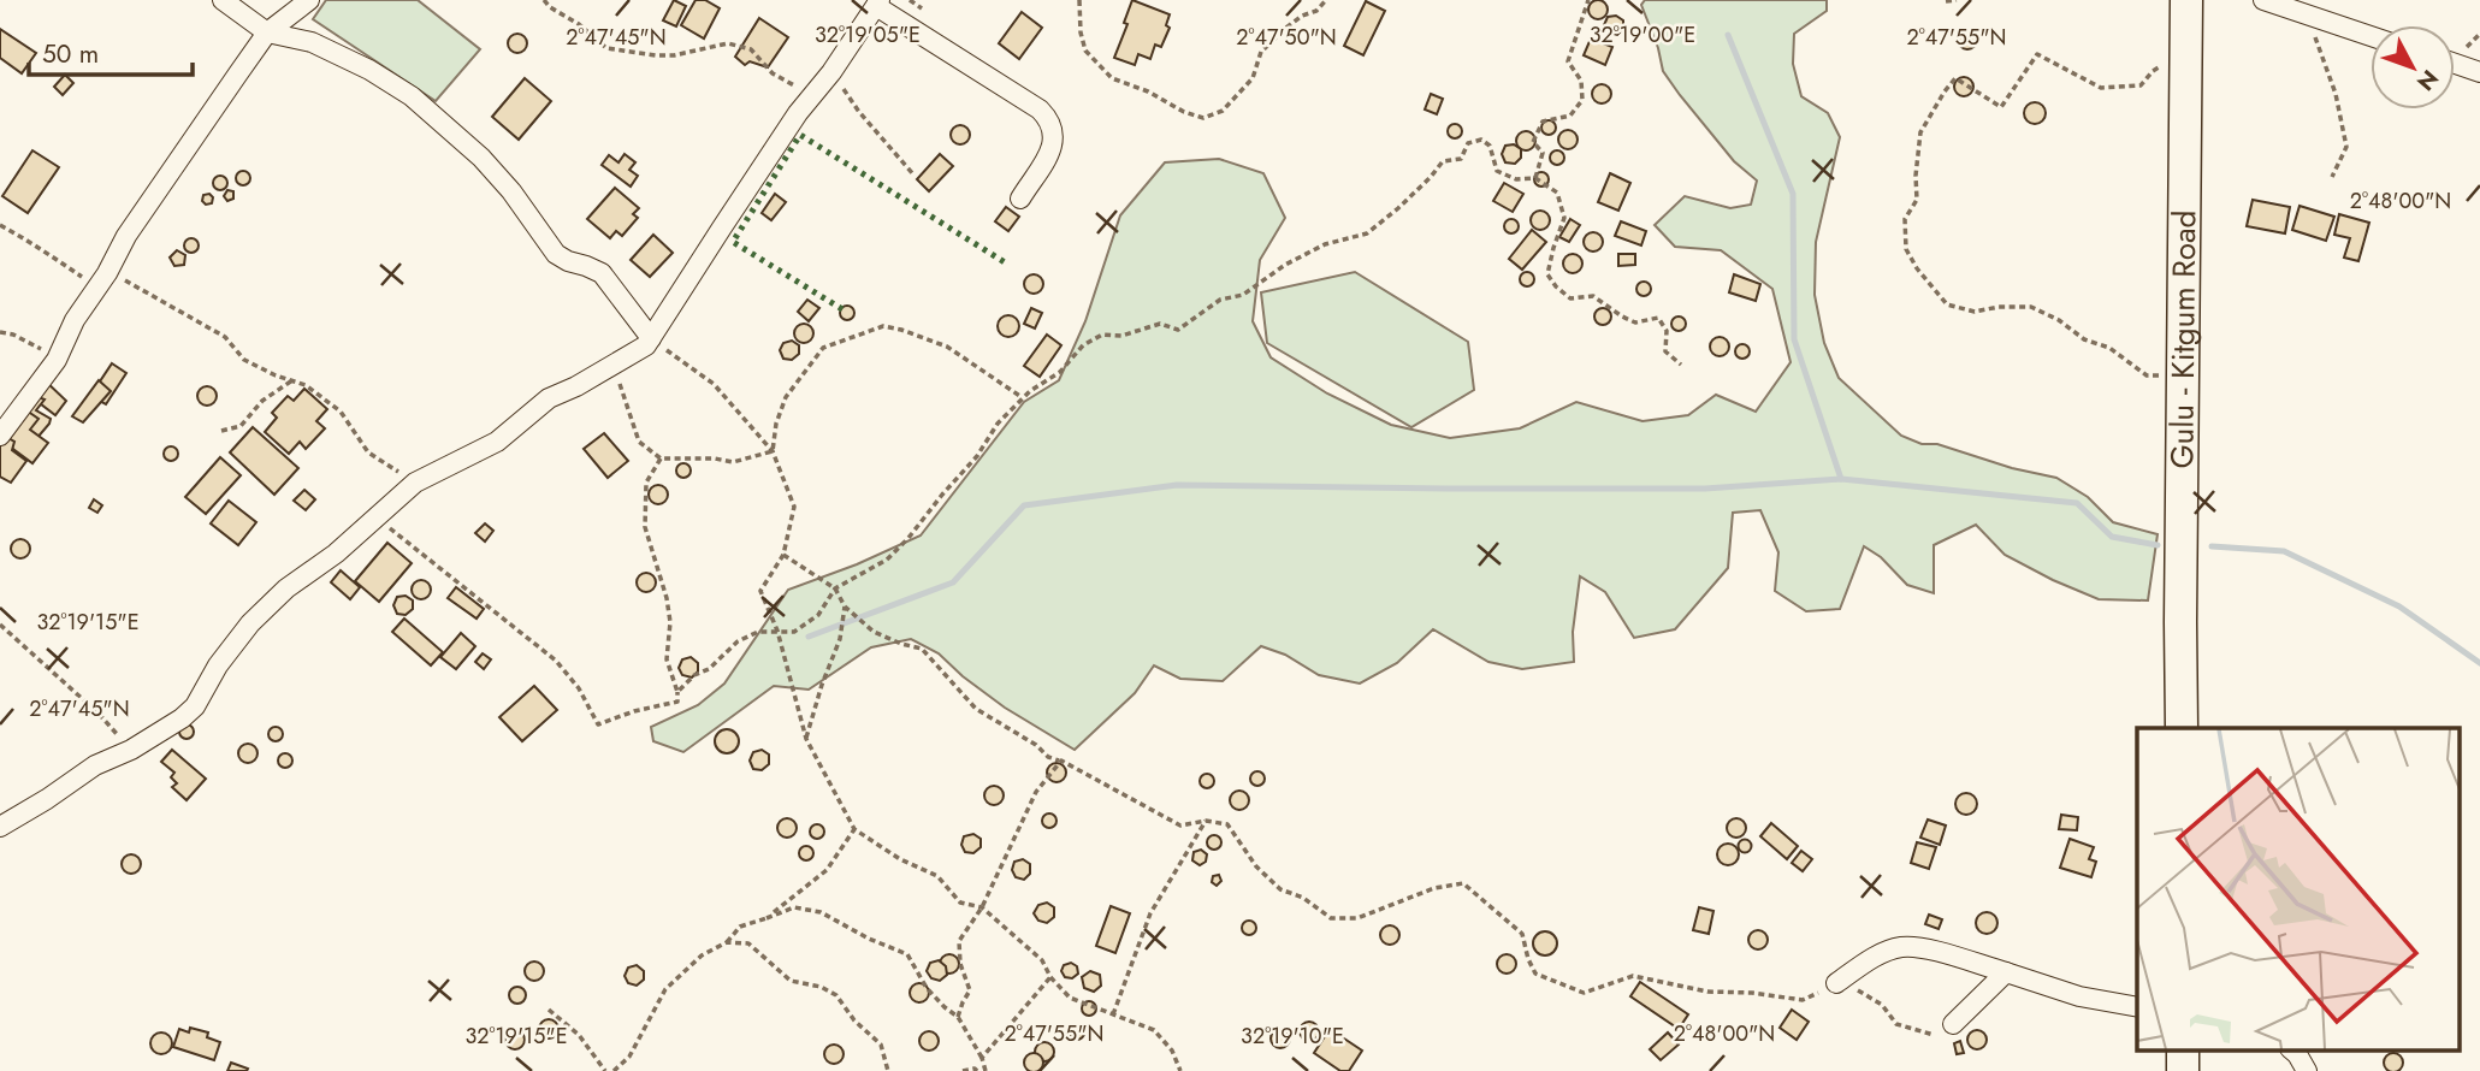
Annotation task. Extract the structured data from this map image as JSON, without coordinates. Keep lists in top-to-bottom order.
{
  "streets": {
    "main road": ["Gulu - Kitgum Road"]
  },
  "scale_bar": "50 m",
  "north": "bottom right",
  "coordinates": [
    "32°19'05\"E",
    "32°19'00\"E",
    "2°47'50\"N",
    "2°47'45\"N",
    "2°47'55\"N",
    "2°48'00\"N",
    "32°19'15\"E",
    "32°19'10\"E"
  ]
}
